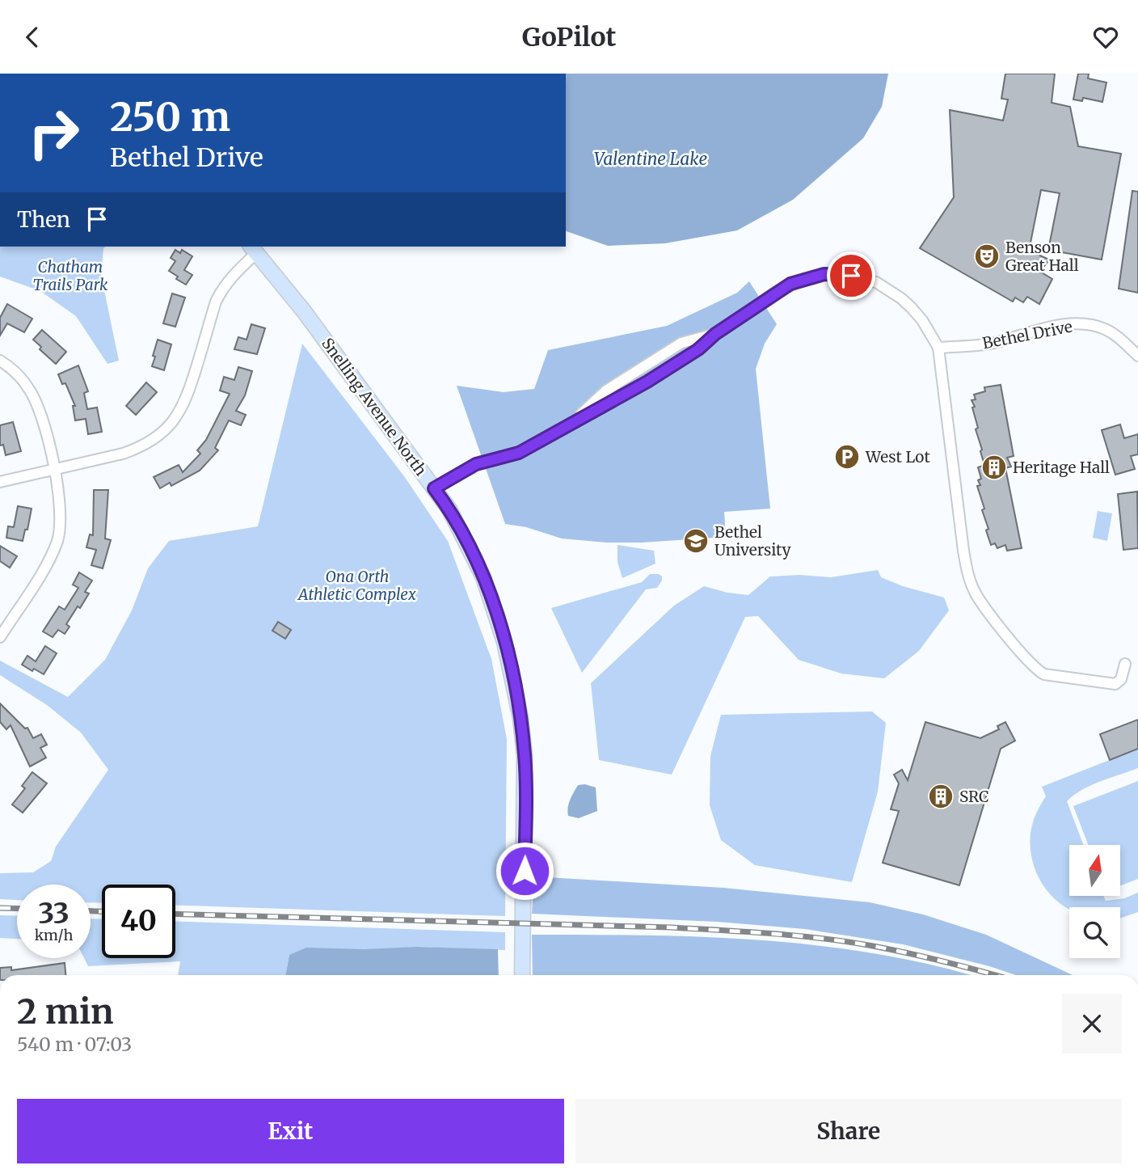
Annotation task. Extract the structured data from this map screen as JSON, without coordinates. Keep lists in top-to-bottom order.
{
  "streets": {
    "street": ["Bethel Drive", "Snelling Avenue North"]
  },
  "water": ["Valentine Lake"],
  "parks": ["Chatham Trails Park", "Ona Orth Athletic Complex"],
  "places": {
    "theatre": ["Benson Great Hall"],
    "parking": ["West Lot"],
    "building": ["Heritage Hall", "SRC"],
    "school or university": ["Bethel University"]
  },
  "north": "top",
  "page": {
    "header": "GoPilot",
    "turn": ["250 m", "Bethel Drive"],
    "then": "Then",
    "speed": "33 km/h",
    "limit": "40",
    "heading": ["2 min", "540 m · 07:03"],
    "buttons": ["Exit", "Share"]
  }
}
